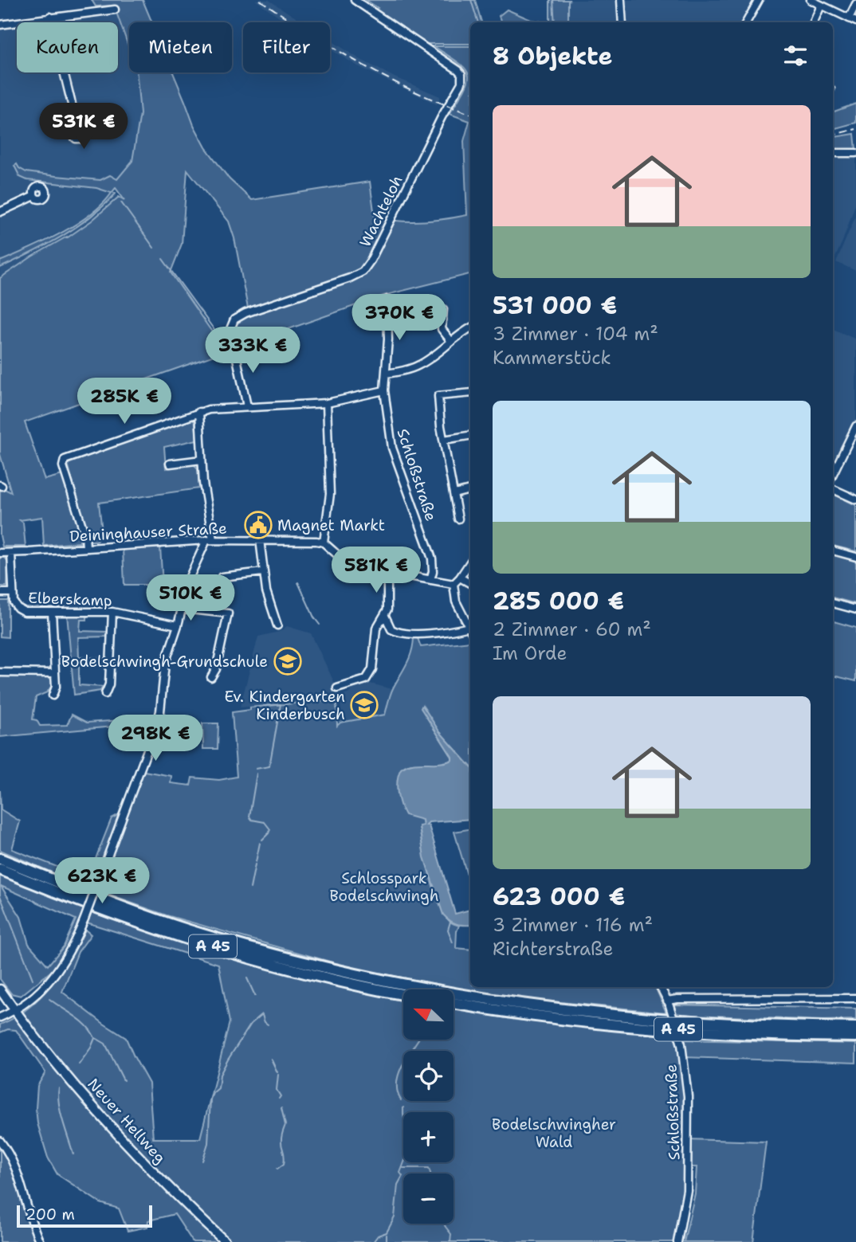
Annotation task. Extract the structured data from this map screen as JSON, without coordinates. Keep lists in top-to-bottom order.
{
  "streets": {
    "highway": ["A 45"],
    "main road": ["Neuer Hellweg"],
    "street": [
      "Wachteloh",
      "Schloßstraße",
      "Deininghauser Straße",
      "Elberskamp"
    ]
  },
  "crossings": [
    ["Deininghauser Straße", "Elberskamp"]
  ],
  "parks": ["Schlosspark Bodelschwingh", "Bodelschwingher Wald"],
  "places": {
    "public building": ["Magnet Markt"],
    "school or university": ["Bodelschwingh-Grundschule", "Ev. Kindergarten Kinderbusch"]
  },
  "scale_bar": "200 m",
  "north": "top left",
  "page": {
    "chip": ["Kaufen", "Mieten", "Filter"],
    "heading": "8 Objekte",
    "list": [
      {
        "name": "531 000 €",
        "note": "3 Zimmer · 104 m² · Kammerstück"
      },
      {
        "name": "285 000 €",
        "note": "2 Zimmer · 60 m² · Im Orde"
      },
      {
        "name": "623 000 €",
        "note": "3 Zimmer · 116 m² · Richterstraße"
      }
    ],
    "price": [
      "531K €",
      "370K €",
      "333K €",
      "285K €",
      "581K €",
      "510K €",
      "298K €",
      "623K €"
    ],
    "map_buttons": ["+", "−"],
    "scale": "200 m"
  }
}
